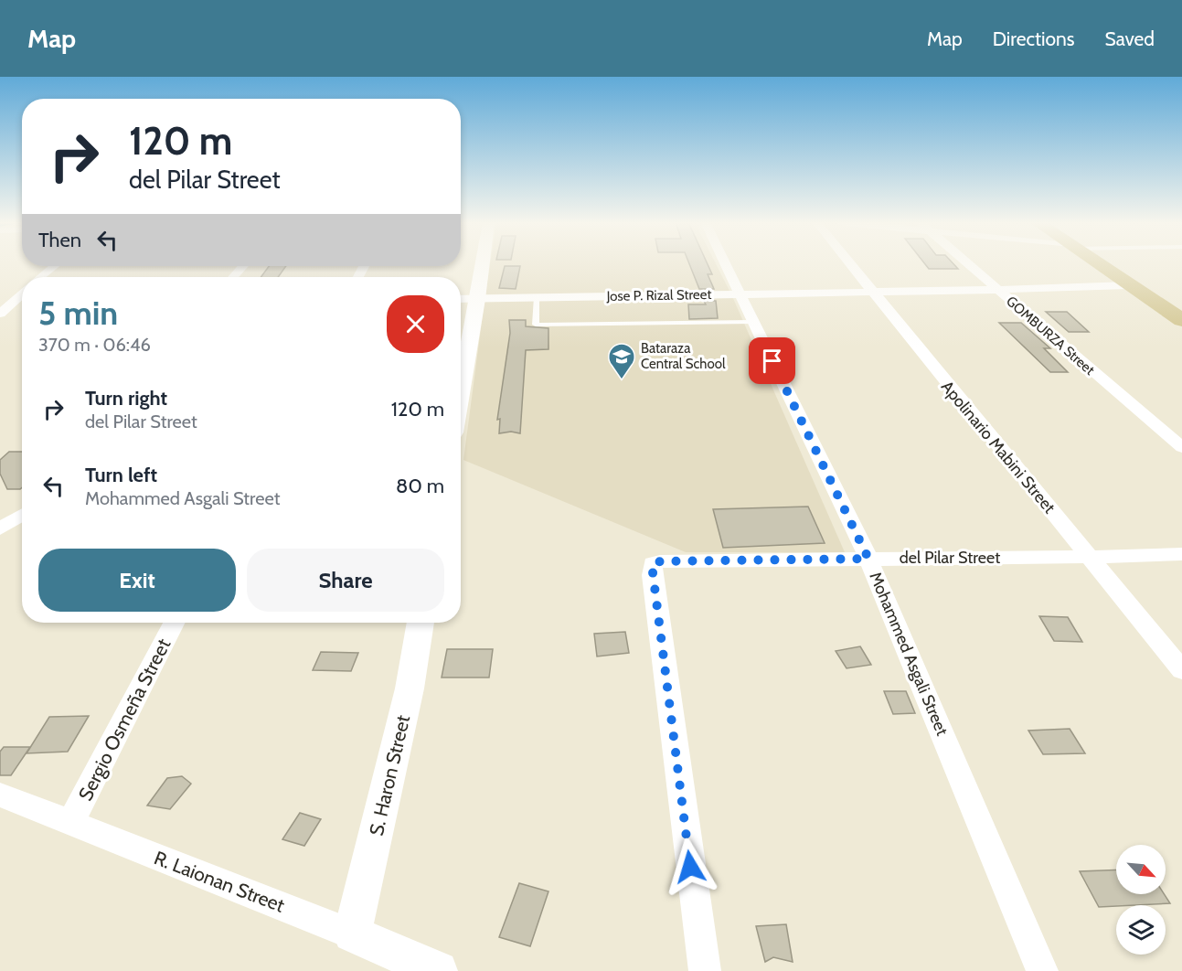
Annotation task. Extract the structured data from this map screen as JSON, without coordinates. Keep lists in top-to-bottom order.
{
  "streets": {
    "street": [
      "Jose P. Rizal Street",
      "GOMBURZA Street",
      "Apolinario Mabini Street",
      "del Pilar Street",
      "Mohammed Asgali Street",
      "Sergio Osmeña Street",
      "S. Haron Street",
      "R. Laionan Street"
    ]
  },
  "crossings": [
    ["Jose P. Rizal Street", "GOMBURZA Street"],
    ["Jose P. Rizal Street", "Apolinario Mabini Street"],
    ["Jose P. Rizal Street", "Mohammed Asgali Street"],
    ["Apolinario Mabini Street", "del Pilar Street"],
    ["del Pilar Street", "Mohammed Asgali Street"],
    ["Sergio Osmeña Street", "R. Laionan Street"],
    ["S. Haron Street", "R. Laionan Street"]
  ],
  "places": {
    "school or university": ["Bataraza Central School"]
  },
  "north": "bottom right",
  "page": {
    "header": "Map",
    "nav": ["Map", "Directions", "Saved"],
    "turn": ["120 m", "del Pilar Street"],
    "then": "Then",
    "heading": ["5 min", "370 m · 06:46"],
    "list": [
      {
        "name": "Turn right",
        "note": "del Pilar Street",
        "value": "120 m"
      },
      {
        "name": "Turn left",
        "note": "Mohammed Asgali Street",
        "value": "80 m"
      }
    ],
    "buttons": ["Exit", "Share"]
  }
}
